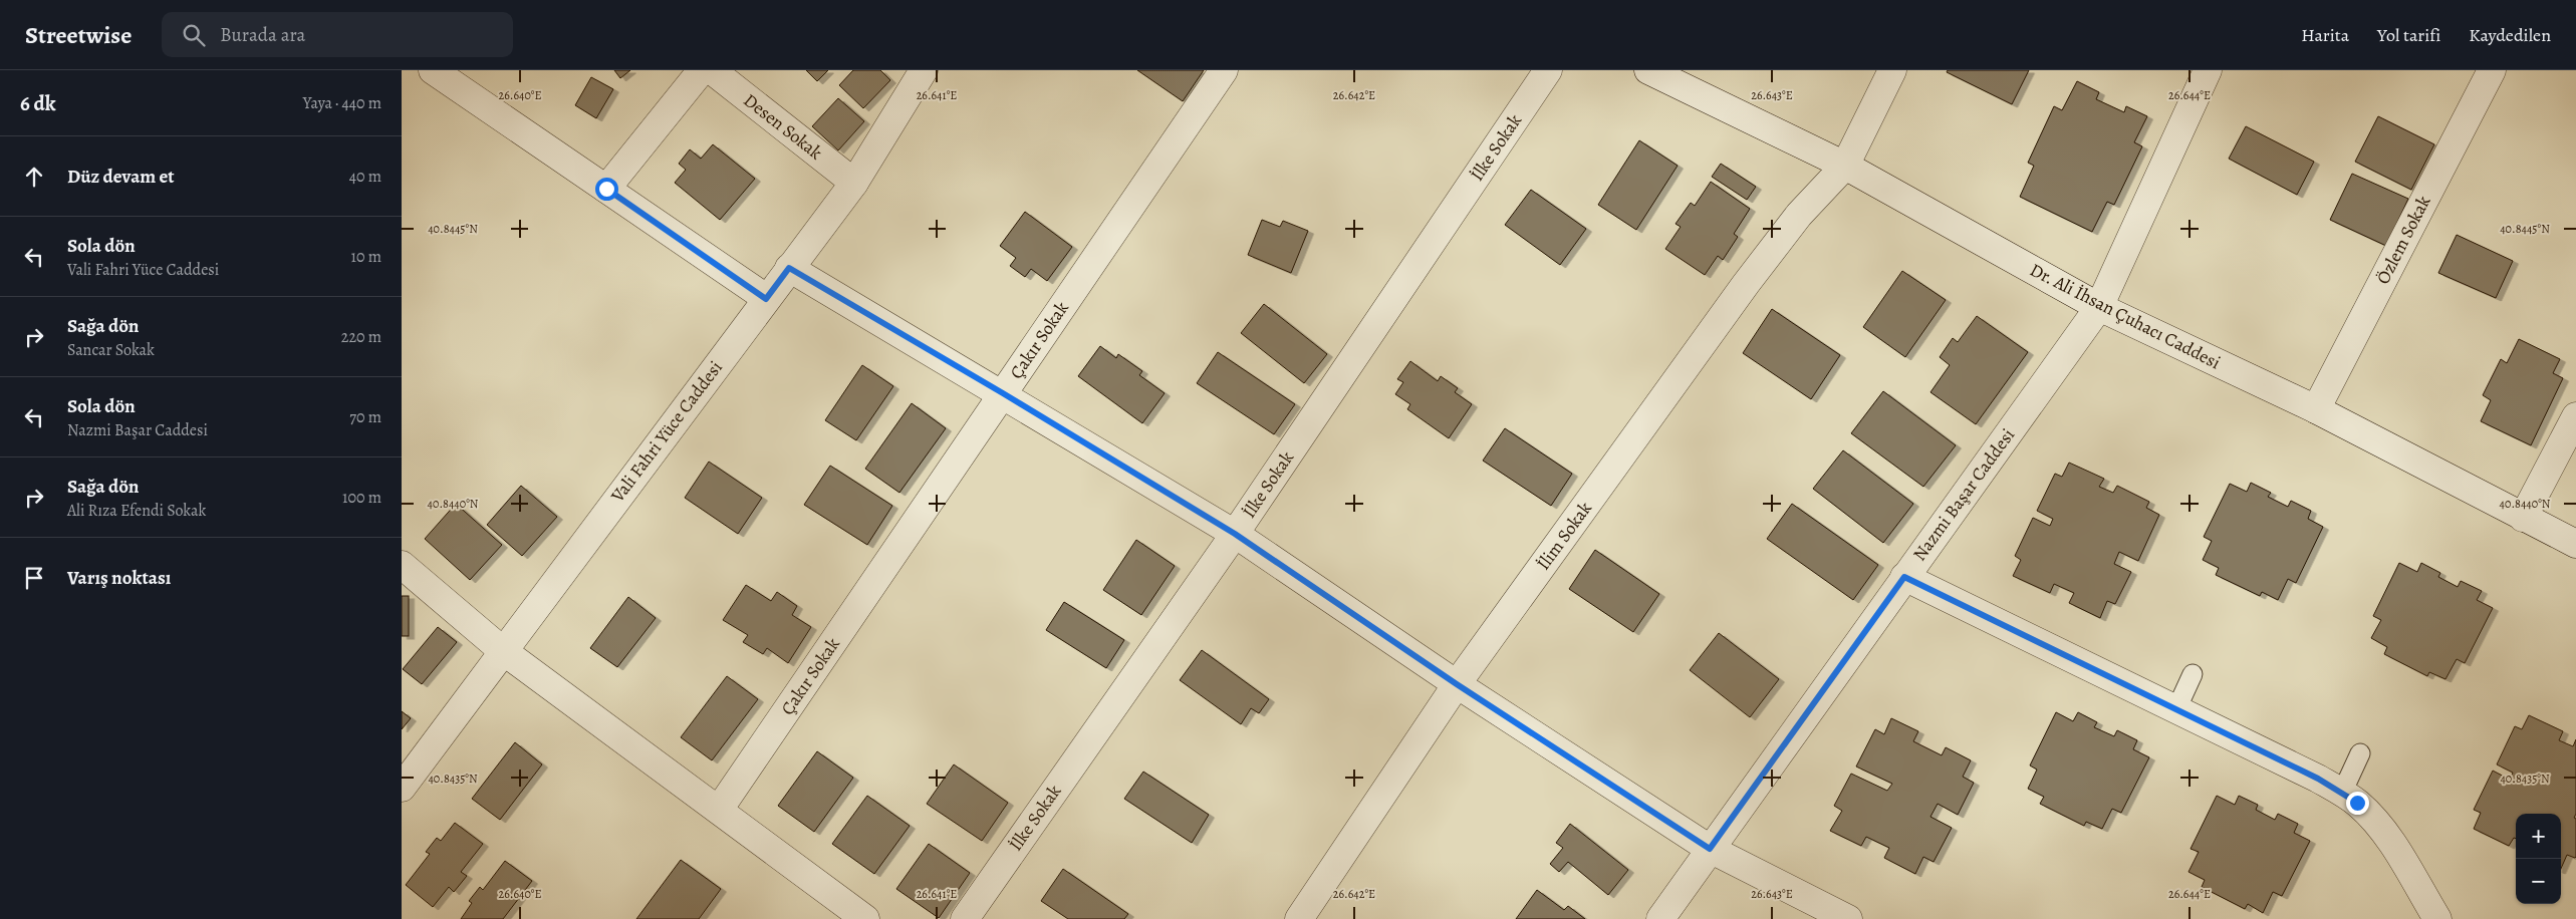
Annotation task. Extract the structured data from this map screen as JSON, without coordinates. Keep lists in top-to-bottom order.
{
  "streets": {
    "street": [
      "Desen Sokak",
      "İlke Sokak",
      "Özlem Sokak",
      "Dr. Ali İhsan Çuhacı Caddesi",
      "Çakır Sokak",
      "Vali Fahri Yüce Caddesi",
      "Nazmi Başar Caddesi",
      "İlim Sokak"
    ]
  },
  "crossings": [
    ["Desen Sokak", "Vali Fahri Yüce Caddesi"],
    ["Özlem Sokak", "Dr. Ali İhsan Çuhacı Caddesi"],
    ["Dr. Ali İhsan Çuhacı Caddesi", "Nazmi Başar Caddesi"],
    ["Dr. Ali İhsan Çuhacı Caddesi", "İlim Sokak"]
  ],
  "page": {
    "header": "Streetwise",
    "search": "Burada ara",
    "nav": ["Harita", "Yol tarifi", "Kaydedilen"],
    "heading": ["6 dk", "Yaya · 440 m"],
    "list": [
      ["Düz devam et", "40 m"],
      ["Sola dön", "Vali Fahri Yüce Caddesi", "10 m"],
      ["Sağa dön", "Sancar Sokak", "220 m"],
      ["Sola dön", "Nazmi Başar Caddesi", "70 m"],
      ["Sağa dön", "Ali Rıza Efendi Sokak", "100 m"],
      "Varış noktası"
    ],
    "map_buttons": ["+", "−"]
  },
  "coordinates": [
    "26.640°E",
    "26.641°E",
    "26.642°E",
    "26.643°E",
    "26.644°E",
    "40.8445°N",
    "40.8440°N",
    "40.8435°N"
  ]
}
